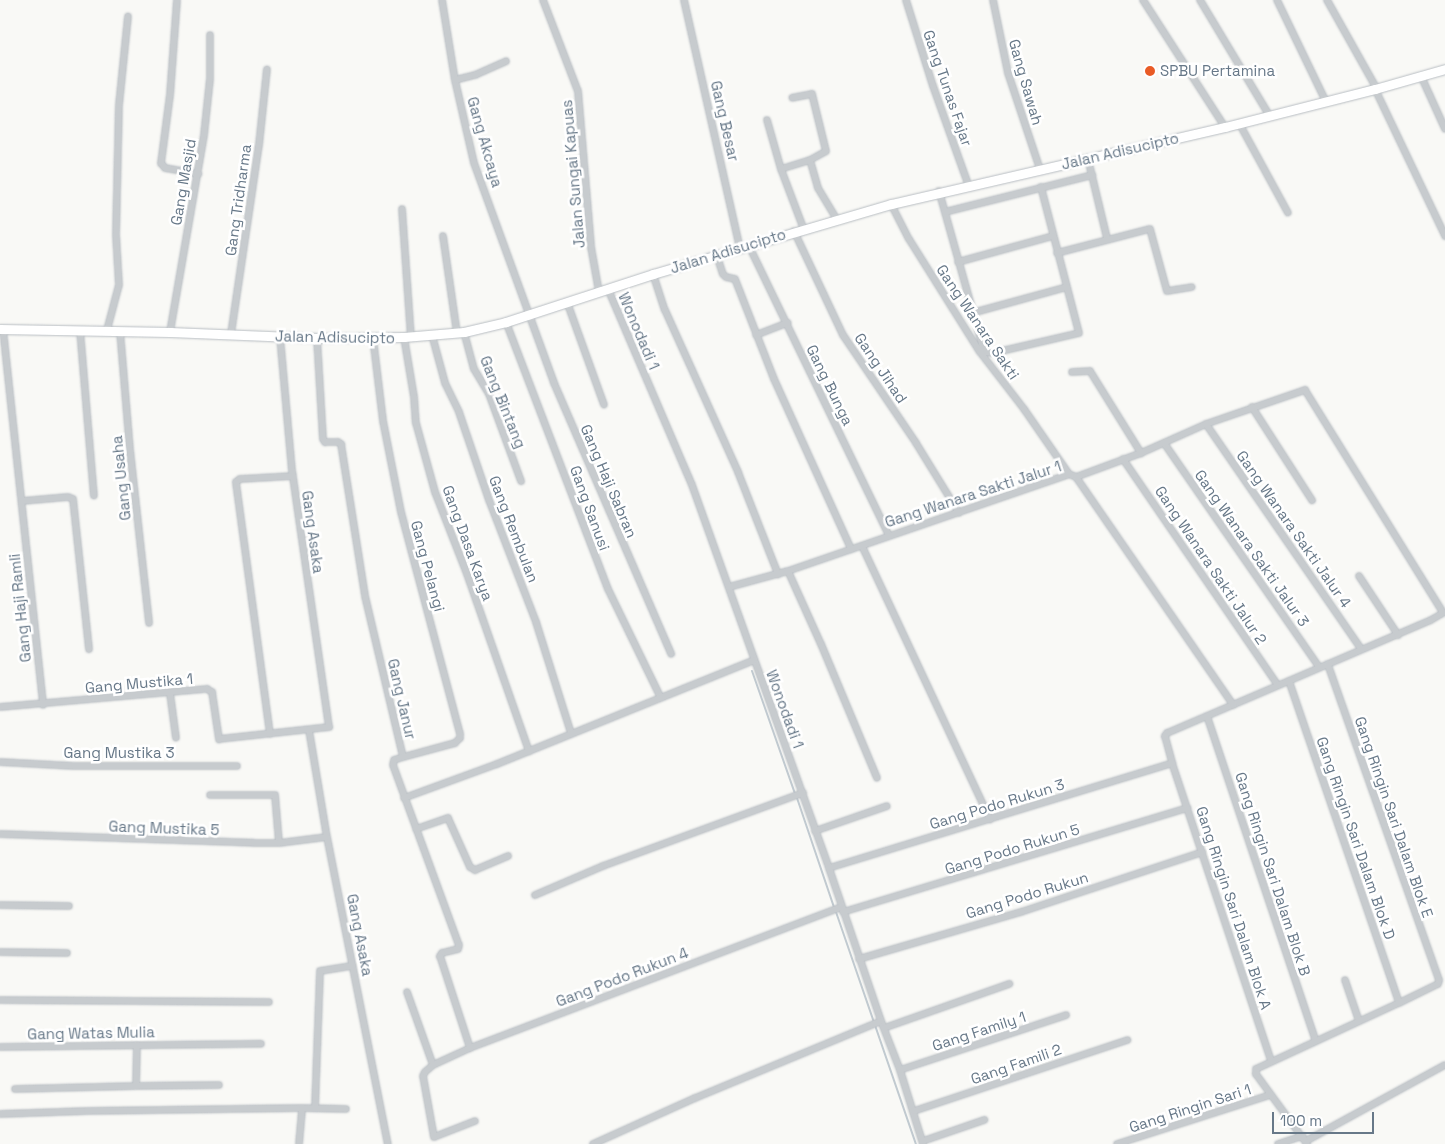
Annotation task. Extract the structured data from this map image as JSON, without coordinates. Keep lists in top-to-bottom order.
{
  "streets": {
    "main road": ["Jalan Adisucipto"],
    "street": [
      "Gang Sawah",
      "Gang Tunas Fajar",
      "Gang Besar",
      "Gang Akcaya",
      "Jalan Sungai Kapuas",
      "Gang Masjid",
      "Gang Tridharma",
      "Gang Wanara Sakti",
      "Wonodadi 1",
      "Gang Jihad",
      "Gang Bunga",
      "Gang Bintang",
      "Gang Usaha",
      "Gang Haji Sabran",
      "Gang Wanara Sakti Jalur 1",
      "Gang Sanusi",
      "Gang Rembulan",
      "Gang Wanara Sakti Jalur 4",
      "Gang Asaka",
      "Gang Dasa Karya",
      "Gang Wanara Sakti Jalur 3",
      "Gang Wanara Sakti Jalur 2",
      "Gang Pelangi",
      "Gang Haji Ramli",
      "Gang Mustika 1",
      "Gang Janur",
      "Gang Mustika 3",
      "Gang Podo Rukun 3",
      "Gang Ringin Sari Dalam Blok E",
      "Gang Mustika 5",
      "Gang Ringin Sari Dalam Blok D",
      "Gang Podo Rukun 5",
      "Gang Ringin Sari Dalam Blok B",
      "Gang Podo Rukun",
      "Gang Ringin Sari Dalam Blok A",
      "Gang Podo Rukun 4",
      "Gang Family 1",
      "Gang Watas Mulia",
      "Gang Famili 2",
      "Gang Ringin Sari 1"
    ]
  },
  "crossings": [
    ["Gang Sawah", "Jalan Adisucipto"],
    ["Gang Tunas Fajar", "Jalan Adisucipto"],
    ["Gang Besar", "Jalan Adisucipto"],
    ["Gang Akcaya", "Jalan Adisucipto"],
    ["Gang Akcaya", "Gang Haji Sabran"],
    ["Jalan Adisucipto", "Jalan Sungai Kapuas"],
    ["Jalan Adisucipto", "Gang Masjid"],
    ["Jalan Adisucipto", "Gang Tridharma"],
    ["Jalan Adisucipto", "Gang Wanara Sakti"],
    ["Jalan Adisucipto", "Wonodadi 1"],
    ["Jalan Adisucipto", "Gang Jihad"],
    ["Jalan Adisucipto", "Gang Bunga"],
    ["Jalan Adisucipto", "Gang Bintang"],
    ["Jalan Adisucipto", "Gang Usaha"],
    ["Jalan Adisucipto", "Gang Haji Sabran"],
    ["Jalan Adisucipto", "Gang Sanusi"],
    ["Jalan Adisucipto", "Gang Rembulan"],
    ["Jalan Adisucipto", "Gang Asaka"],
    ["Jalan Adisucipto", "Gang Dasa Karya"],
    ["Jalan Adisucipto", "Gang Pelangi"],
    ["Jalan Adisucipto", "Gang Haji Ramli"],
    ["Jalan Adisucipto", "Gang Janur"],
    ["Jalan Sungai Kapuas", "Wonodadi 1"],
    ["Gang Wanara Sakti", "Gang Wanara Sakti Jalur 1"],
    ["Wonodadi 1", "Gang Wanara Sakti Jalur 1"],
    ["Wonodadi 1", "Gang Podo Rukun 3"],
    ["Wonodadi 1", "Gang Podo Rukun 5"],
    ["Wonodadi 1", "Gang Podo Rukun"],
    ["Wonodadi 1", "Gang Podo Rukun 4"],
    ["Wonodadi 1", "Gang Family 1"],
    ["Wonodadi 1", "Gang Famili 2"],
    ["Gang Jihad", "Gang Wanara Sakti Jalur 1"],
    ["Gang Bunga", "Gang Wanara Sakti Jalur 1"],
    ["Gang Asaka", "Gang Mustika 1"],
    ["Gang Asaka", "Gang Mustika 5"],
    ["Gang Pelangi", "Gang Janur"],
    ["Gang Haji Ramli", "Gang Mustika 1"],
    ["Gang Janur", "Gang Podo Rukun 4"],
    ["Gang Podo Rukun 3", "Gang Ringin Sari Dalam Blok A"],
    ["Gang Ringin Sari Dalam Blok E", "Gang Ringin Sari Dalam Blok D"],
    ["Gang Podo Rukun 5", "Gang Ringin Sari Dalam Blok A"],
    ["Gang Podo Rukun 5", "Gang Podo Rukun 4"],
    ["Gang Ringin Sari Dalam Blok B", "Gang Ringin Sari Dalam Blok A"],
    ["Gang Podo Rukun", "Gang Ringin Sari Dalam Blok A"]
  ],
  "places": ["SPBU Pertamina"],
  "scale_bar": "100 m"
}
